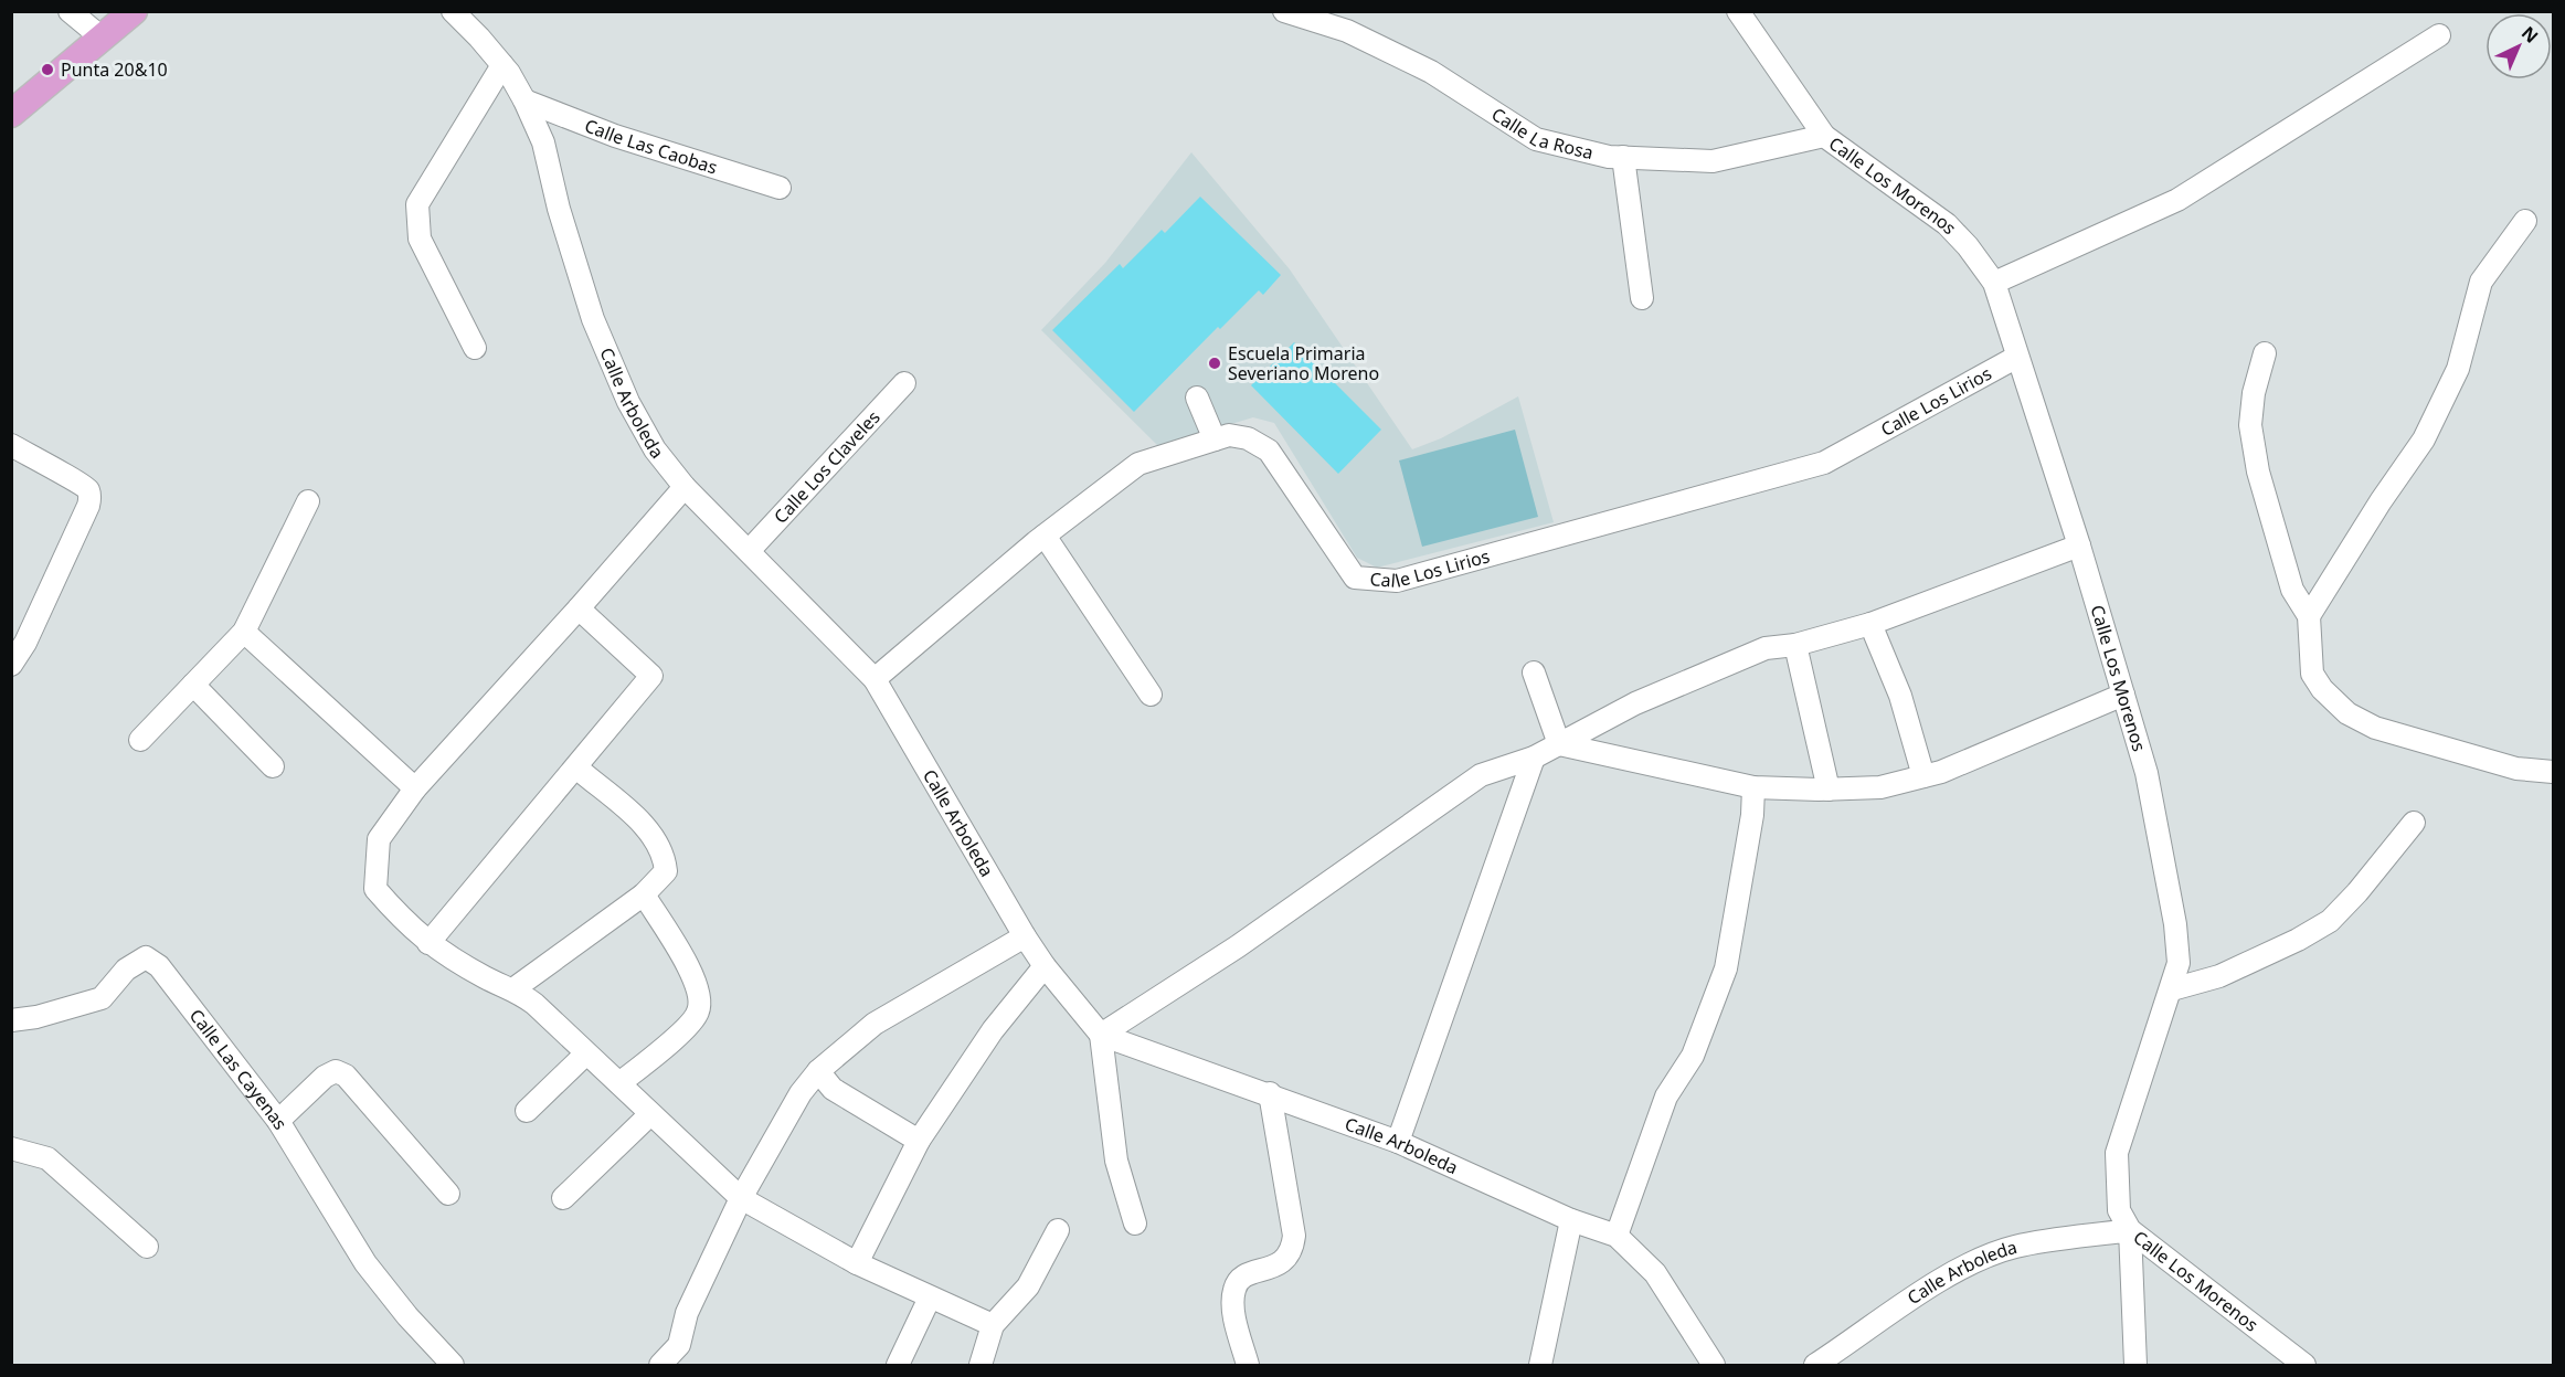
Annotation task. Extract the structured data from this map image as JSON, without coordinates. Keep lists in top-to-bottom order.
{
  "streets": {
    "street": [
      "Calle La Rosa",
      "Calle Las Caobas",
      "Calle Los Morenos",
      "Calle Arboleda",
      "Calle Los Lirios",
      "Calle Los Claveles",
      "Calle Las Cayenas"
    ]
  },
  "crossings": [
    ["Calle La Rosa", "Calle Los Morenos"],
    ["Calle Las Caobas", "Calle Arboleda"],
    ["Calle Los Morenos", "Calle Arboleda"],
    ["Calle Los Morenos", "Calle Los Lirios"],
    ["Calle Arboleda", "Calle Los Lirios"],
    ["Calle Arboleda", "Calle Los Claveles"]
  ],
  "places": ["Punta 20&10", "Escuela Primaria Severiano Moreno"],
  "north": "top right"
}
